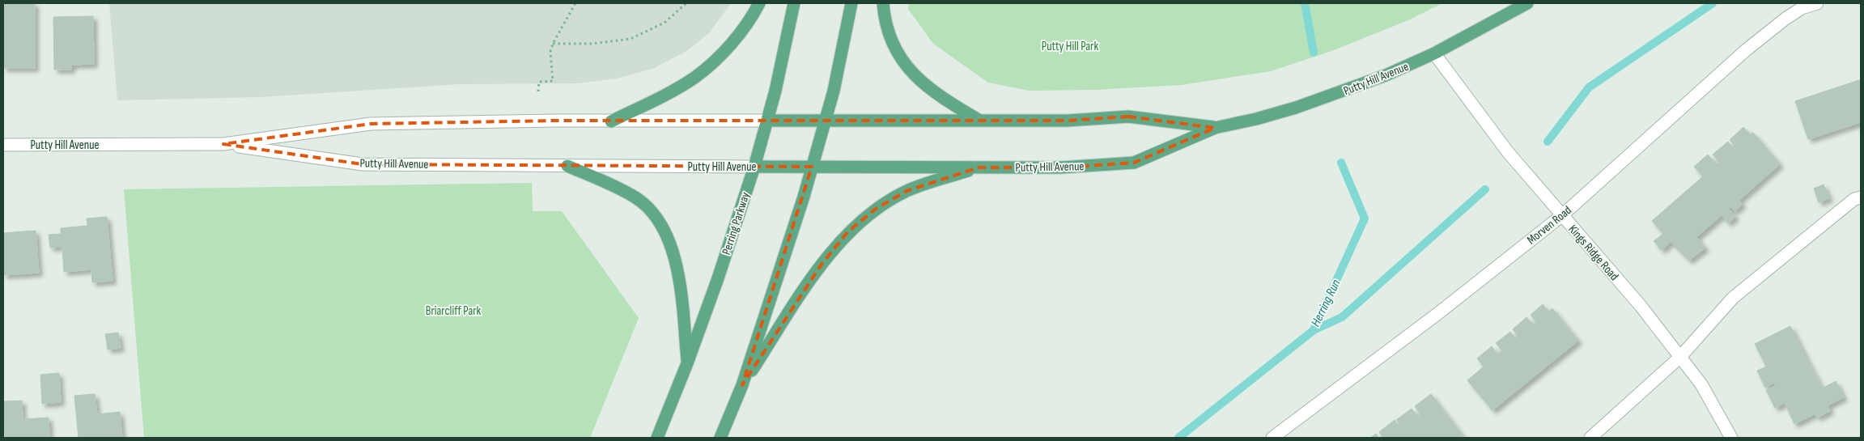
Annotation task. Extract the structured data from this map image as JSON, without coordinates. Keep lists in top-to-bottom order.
{
  "streets": {
    "main road": ["Putty Hill Avenue", "Perring Parkway"],
    "street": ["Morven Road", "Kings Ridge Road"]
  },
  "crossings": [
    ["Putty Hill Avenue", "Perring Parkway"],
    ["Putty Hill Avenue", "Kings Ridge Road"],
    ["Morven Road", "Kings Ridge Road"]
  ],
  "water": ["Herring Run"],
  "parks": ["Putty Hill Park", "Briarcliff Park"]
}
